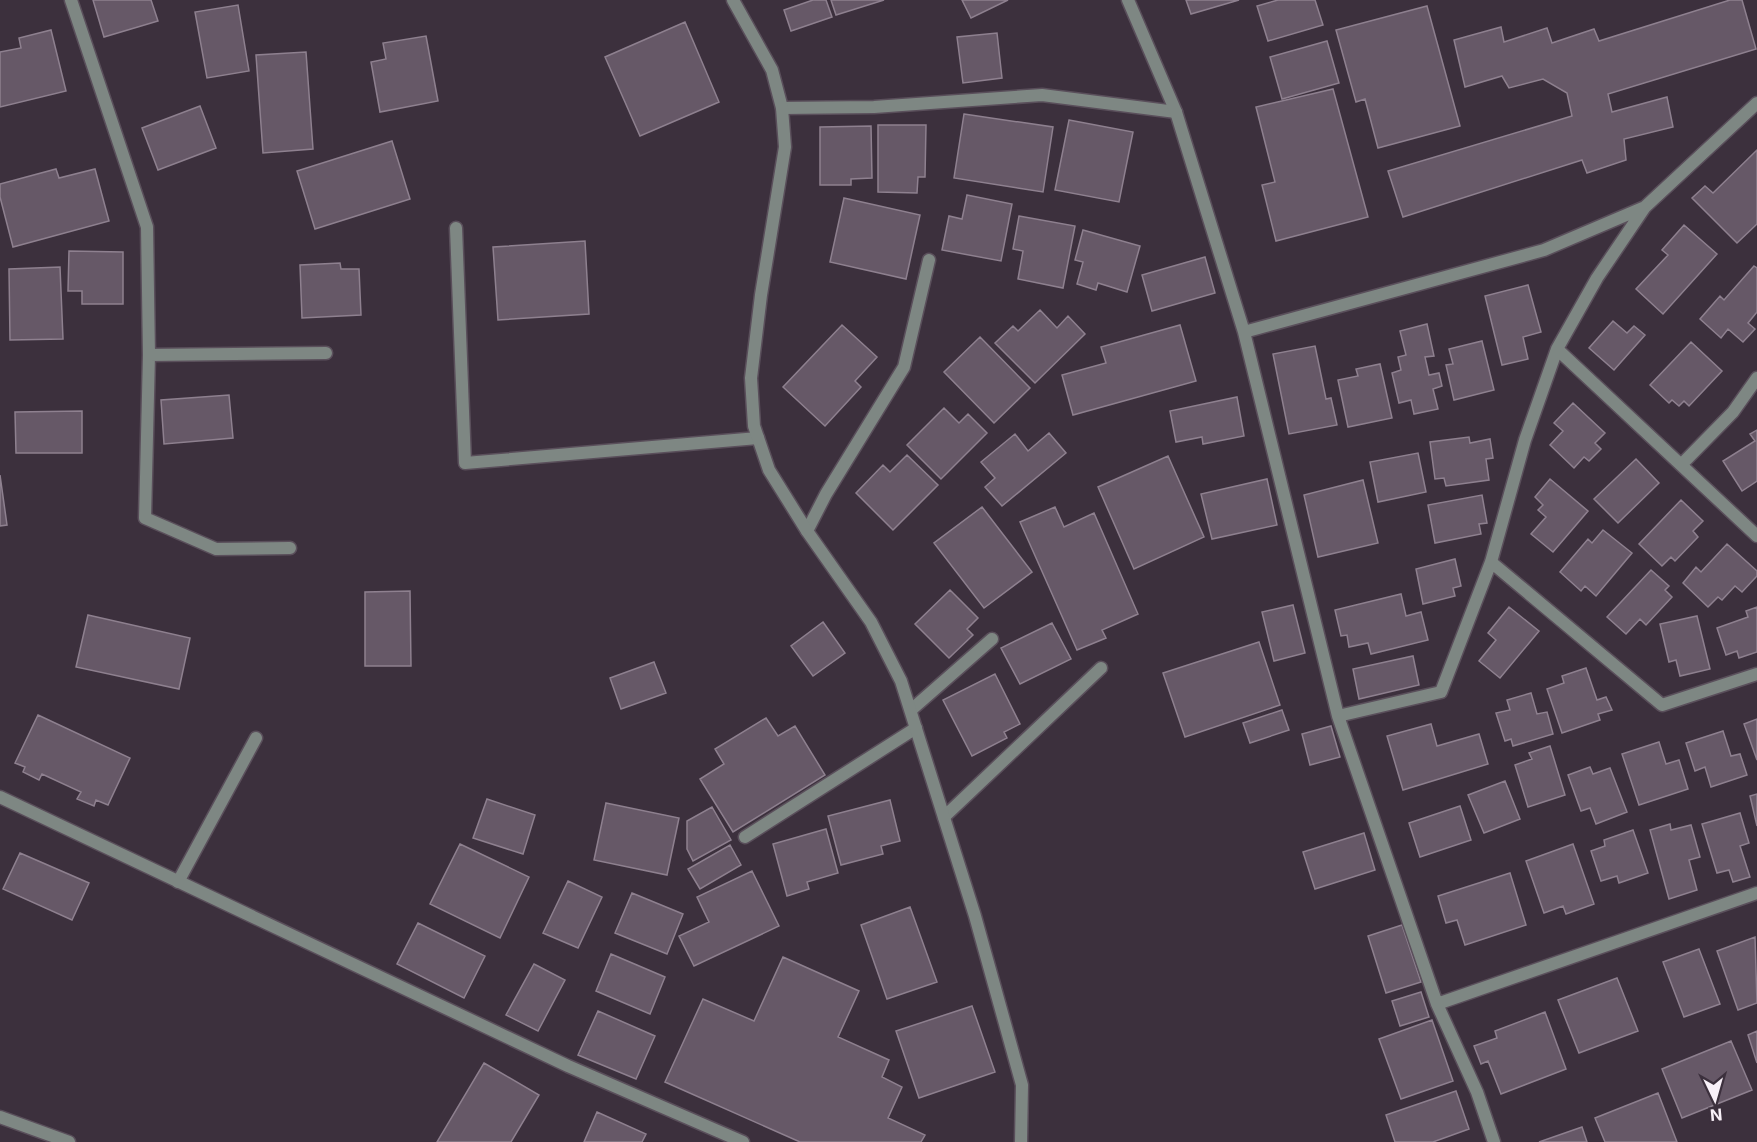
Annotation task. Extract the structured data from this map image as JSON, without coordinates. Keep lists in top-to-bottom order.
{
  "north": "bottom"
}
